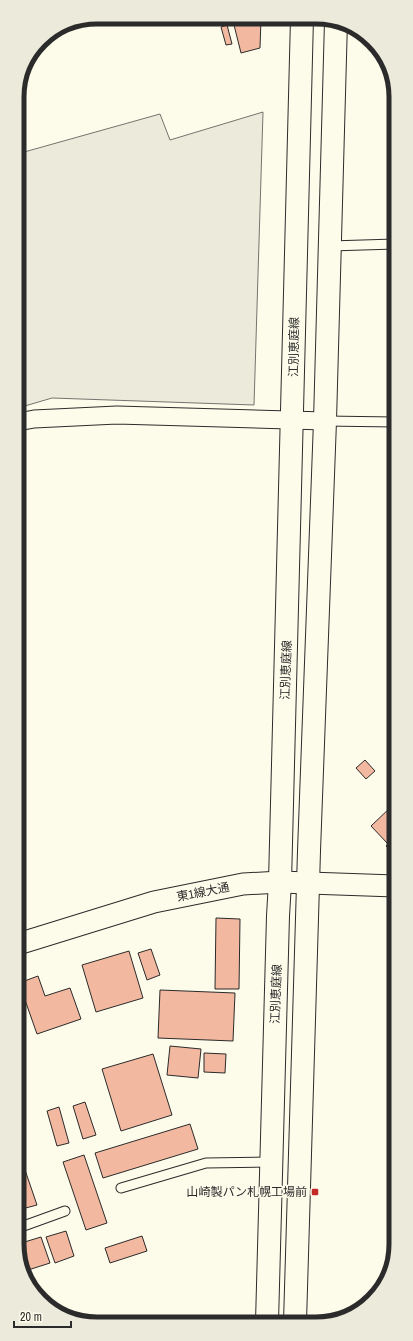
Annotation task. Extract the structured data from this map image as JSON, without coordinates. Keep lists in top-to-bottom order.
{
  "streets": {
    "main road": ["江別恵庭線"],
    "street": ["東1線大通"]
  },
  "crossings": [
    ["江別恵庭線", "東1線大通"]
  ],
  "places": {
    "transit": ["山崎製パン札幌工場前"]
  },
  "scale_bar": "20 m"
}
